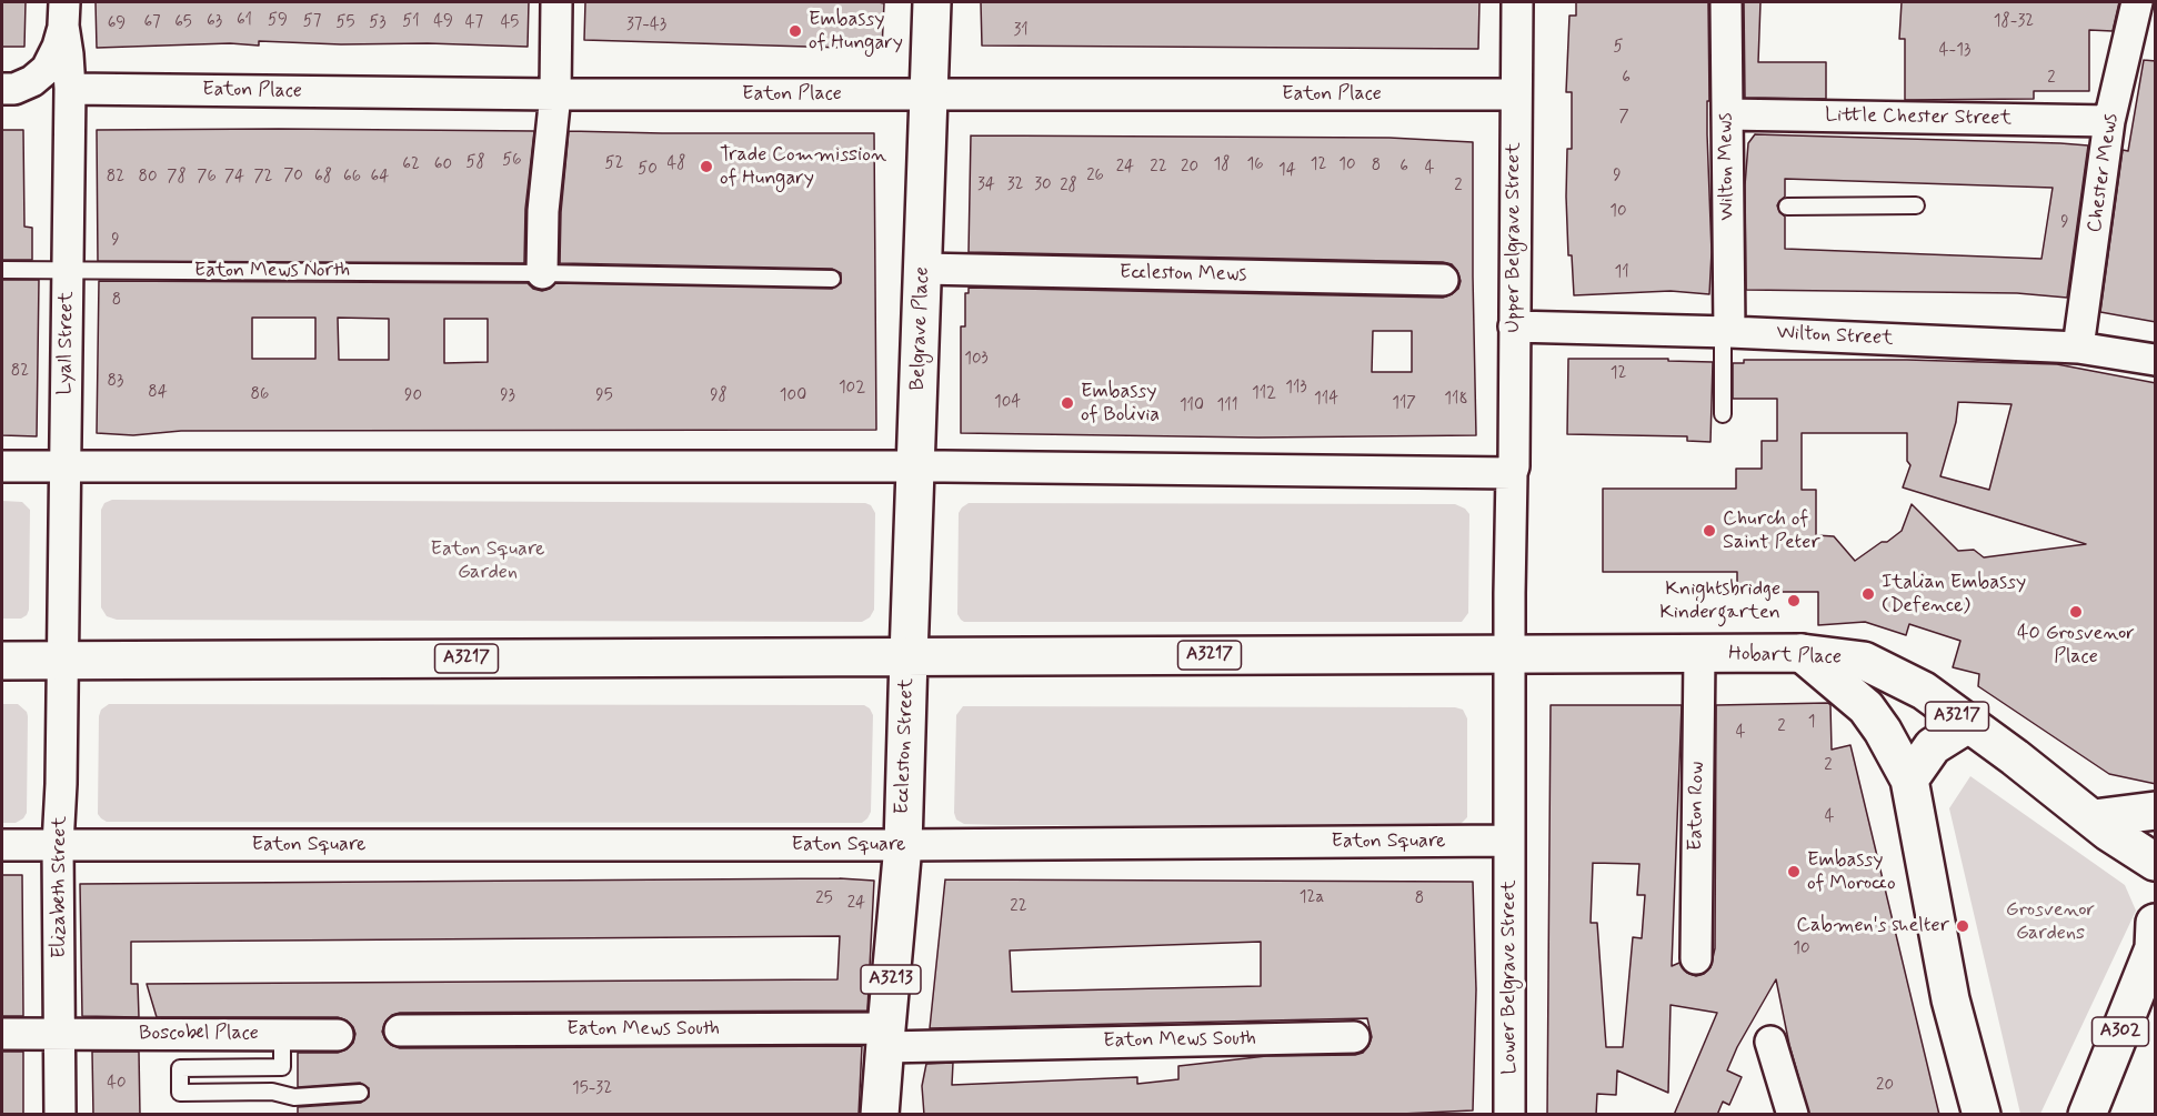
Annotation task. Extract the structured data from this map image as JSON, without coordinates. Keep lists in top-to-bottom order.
{
  "streets": {
    "main road": [
      "Belgrave Place",
      "A3217",
      "Hobart Place",
      "Eccleston Street",
      "A3213",
      "A302"
    ],
    "street": [
      "Eaton Place",
      "Little Chester Street",
      "Wilton Mews",
      "Chester Mews",
      "Upper Belgrave Street",
      "Eccleston Mews",
      "Wilton Street",
      "Lyall Street",
      "Eaton Row",
      "Eaton Square",
      "Elizabeth Street",
      "Lower Belgrave Street",
      "Eaton Mews South",
      "Boscobel Place"
    ],
    "lane": ["Eaton Mews North"]
  },
  "crossings": [
    ["Eaton Place", "Upper Belgrave Street"],
    ["Eaton Place", "Belgrave Place"],
    ["Eaton Place", "Lyall Street"],
    ["Little Chester Street", "Wilton Mews"],
    ["Little Chester Street", "Chester Mews"],
    ["Wilton Mews", "Wilton Street"],
    ["Chester Mews", "Wilton Street"],
    ["Upper Belgrave Street", "Wilton Street"],
    ["Eaton Mews North", "Lyall Street"],
    ["Eccleston Mews", "Belgrave Place"],
    ["Belgrave Place", "A3217"],
    ["Belgrave Place", "Eccleston Street"],
    ["Lyall Street", "A3217"],
    ["Lyall Street", "Elizabeth Street"],
    ["A3217", "Hobart Place"],
    ["A3217", "Eccleston Street"],
    ["A3217", "Elizabeth Street"],
    ["Hobart Place", "Eaton Row"],
    ["Eccleston Street", "Eaton Square"],
    ["Eccleston Street", "Eaton Mews South"],
    ["Eaton Square", "Elizabeth Street"],
    ["Eaton Square", "Lower Belgrave Street"],
    ["Elizabeth Street", "Boscobel Place"]
  ],
  "parks": ["Eaton Square Garden", "Grosvenor Gardens"],
  "places": [
    "Embassy of Hungary",
    "Trade Commission of Hungary",
    "Embassy of Bolivia",
    "Church of Saint Peter",
    "Italian Embassy (Defence)",
    "Knightsbridge Kindergarten",
    "40 Grosvenor Place",
    "Embassy of Morocco",
    "Cabmen's shelter"
  ],
  "house_numbers": [
    "61",
    "59",
    "63",
    "57",
    "51",
    "49",
    "18-32",
    "67",
    "65",
    "55",
    "53",
    "47",
    "45",
    "69",
    "37-43",
    "31",
    "5",
    "4-13",
    "6",
    "2",
    "7",
    "56",
    "58",
    "52",
    "48",
    "62",
    "60",
    "18",
    "16",
    "12",
    "10",
    "8",
    "24",
    "22",
    "20",
    "6",
    "4",
    "50",
    "14",
    "70",
    "26",
    "9",
    "82",
    "80",
    "78",
    "76",
    "74",
    "72",
    "68",
    "66",
    "64",
    "34",
    "32",
    "30",
    "28",
    "2",
    "10",
    "9",
    "9",
    "11",
    "8",
    "103",
    "82",
    "12",
    "83",
    "102",
    "113",
    "84",
    "112",
    "86",
    "90",
    "93",
    "95",
    "98",
    "100",
    "114",
    "118",
    "104",
    "117",
    "110",
    "111",
    "1",
    "2",
    "4",
    "2",
    "4",
    "12a",
    "25",
    "8",
    "24",
    "22",
    "10",
    "40",
    "20",
    "15-32"
  ]
}
